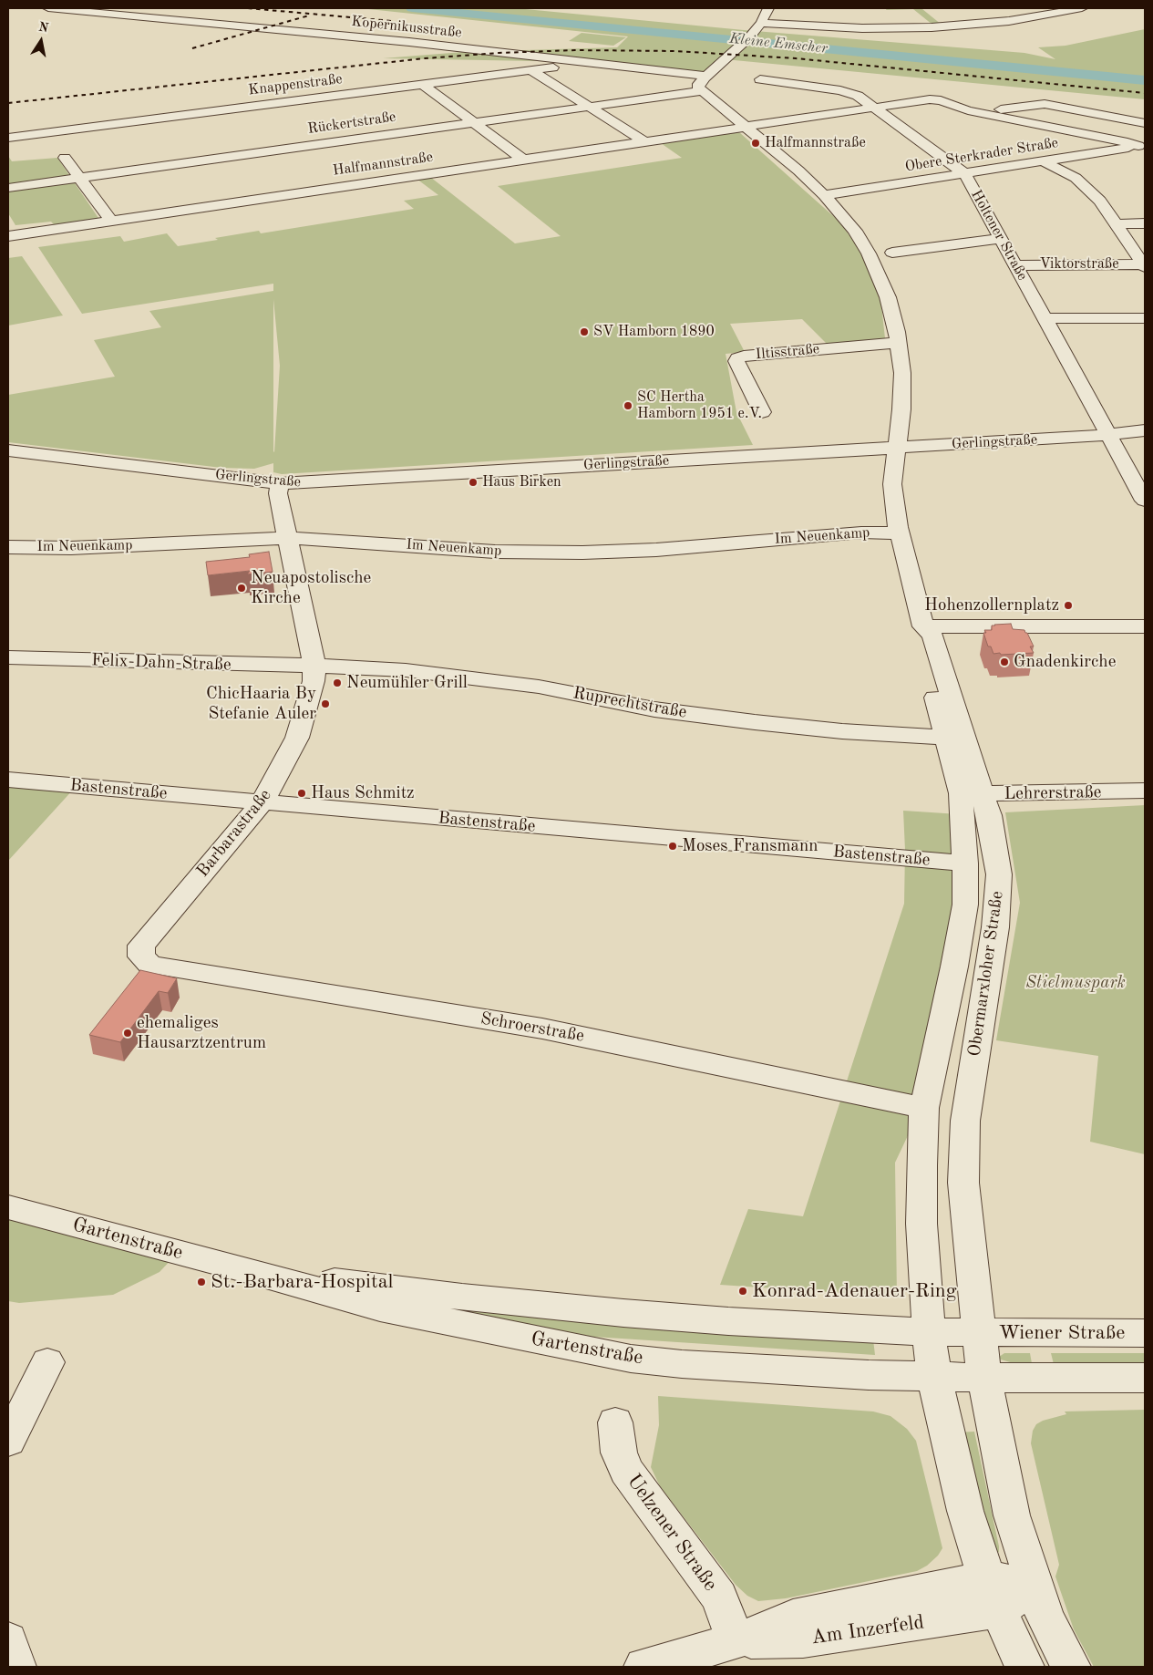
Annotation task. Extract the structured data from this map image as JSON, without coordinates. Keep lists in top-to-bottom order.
{
  "streets": {
    "street": [
      "Kopernikusstraße",
      "Knappenstraße",
      "Rückertstraße",
      "Obere Sterkrader Straße",
      "Halfmannstraße",
      "Holtener Straße",
      "Viktorstraße",
      "Iltisstraße",
      "Gerlingstraße",
      "Im Neuenkamp",
      "Felix-Dahn-Straße",
      "Ruprechtstraße",
      "Bastenstraße",
      "Lehrerstraße",
      "Barbarastraße",
      "Obermarxloher Straße",
      "Schroerstraße",
      "Gartenstraße",
      "Wiener Straße",
      "Uelzener Straße",
      "Am Inzerfeld"
    ]
  },
  "crossings": [
    ["Kopernikusstraße", "Knappenstraße"],
    ["Rückertstraße", "Obermarxloher Straße"],
    ["Obere Sterkrader Straße", "Halfmannstraße"],
    ["Obere Sterkrader Straße", "Holtener Straße"],
    ["Obere Sterkrader Straße", "Obermarxloher Straße"],
    ["Halfmannstraße", "Holtener Straße"],
    ["Halfmannstraße", "Obermarxloher Straße"],
    ["Holtener Straße", "Viktorstraße"],
    ["Holtener Straße", "Gerlingstraße"],
    ["Iltisstraße", "Obermarxloher Straße"],
    ["Gerlingstraße", "Barbarastraße"],
    ["Gerlingstraße", "Obermarxloher Straße"],
    ["Im Neuenkamp", "Barbarastraße"],
    ["Im Neuenkamp", "Obermarxloher Straße"],
    ["Felix-Dahn-Straße", "Ruprechtstraße"],
    ["Felix-Dahn-Straße", "Barbarastraße"],
    ["Ruprechtstraße", "Barbarastraße"],
    ["Ruprechtstraße", "Obermarxloher Straße"],
    ["Bastenstraße", "Barbarastraße"],
    ["Bastenstraße", "Obermarxloher Straße"],
    ["Lehrerstraße", "Obermarxloher Straße"],
    ["Barbarastraße", "Schroerstraße"],
    ["Obermarxloher Straße", "Schroerstraße"],
    ["Obermarxloher Straße", "Gartenstraße"],
    ["Obermarxloher Straße", "Wiener Straße"],
    ["Gartenstraße", "Wiener Straße"],
    ["Uelzener Straße", "Am Inzerfeld"]
  ],
  "water": ["Kleine Emscher"],
  "parks": ["Stielmuspark"],
  "places": [
    "Halfmannstraße",
    "SV Hamborn 1890",
    "SC Hertha Hamborn 1951 e.V.",
    "Haus Birken",
    "Neuapostolische Kirche",
    "Hohenzollernplatz",
    "Gnadenkirche",
    "Neumühler Grill",
    "ChicHaaria By Stefanie Auler",
    "Haus Schmitz",
    "Moses Fransmann",
    "ehemaliges Hausarztzentrum",
    "St.-Barbara-Hospital",
    "Konrad-Adenauer-Ring"
  ],
  "north": "top"
}
